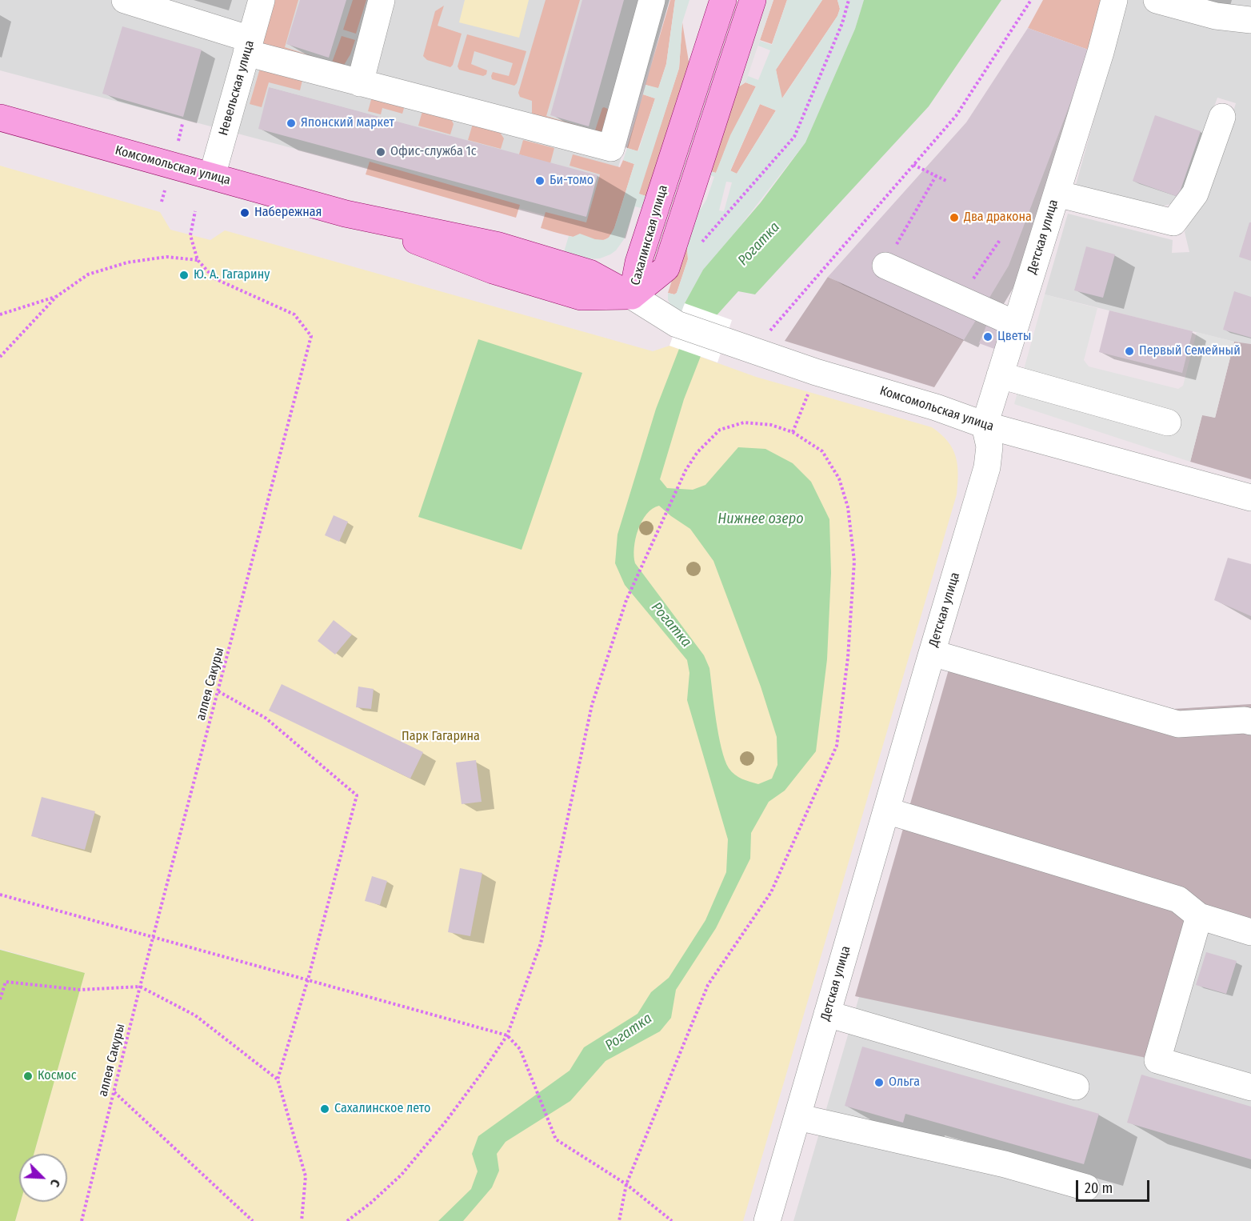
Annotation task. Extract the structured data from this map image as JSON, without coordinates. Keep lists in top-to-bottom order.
{
  "streets": {
    "main road": ["Комсомольская улица", "Сахалинская улица"],
    "street": ["Невельская улица", "Детская улица"],
    "path": ["аллея Сакуры"]
  },
  "crossings": [
    ["Невельская улица", "Комсомольская улица"],
    ["Комсомольская улица", "Сахалинская улица"],
    ["Комсомольская улица", "Детская улица"]
  ],
  "water": ["Рогатка", "Нижнее озеро"],
  "parks": ["Парк Гагарина"],
  "places": [
    "Японский маркет",
    "Офис-служба 1с",
    "Би-томо",
    "Набережная",
    "Два дракона",
    "Ю. А. Гагарину",
    "Цветы",
    "Первый Семейный",
    "Космос",
    "Ольга",
    "Сахалинское лето"
  ],
  "scale_bar": "20 m",
  "north": "bottom right"
}
